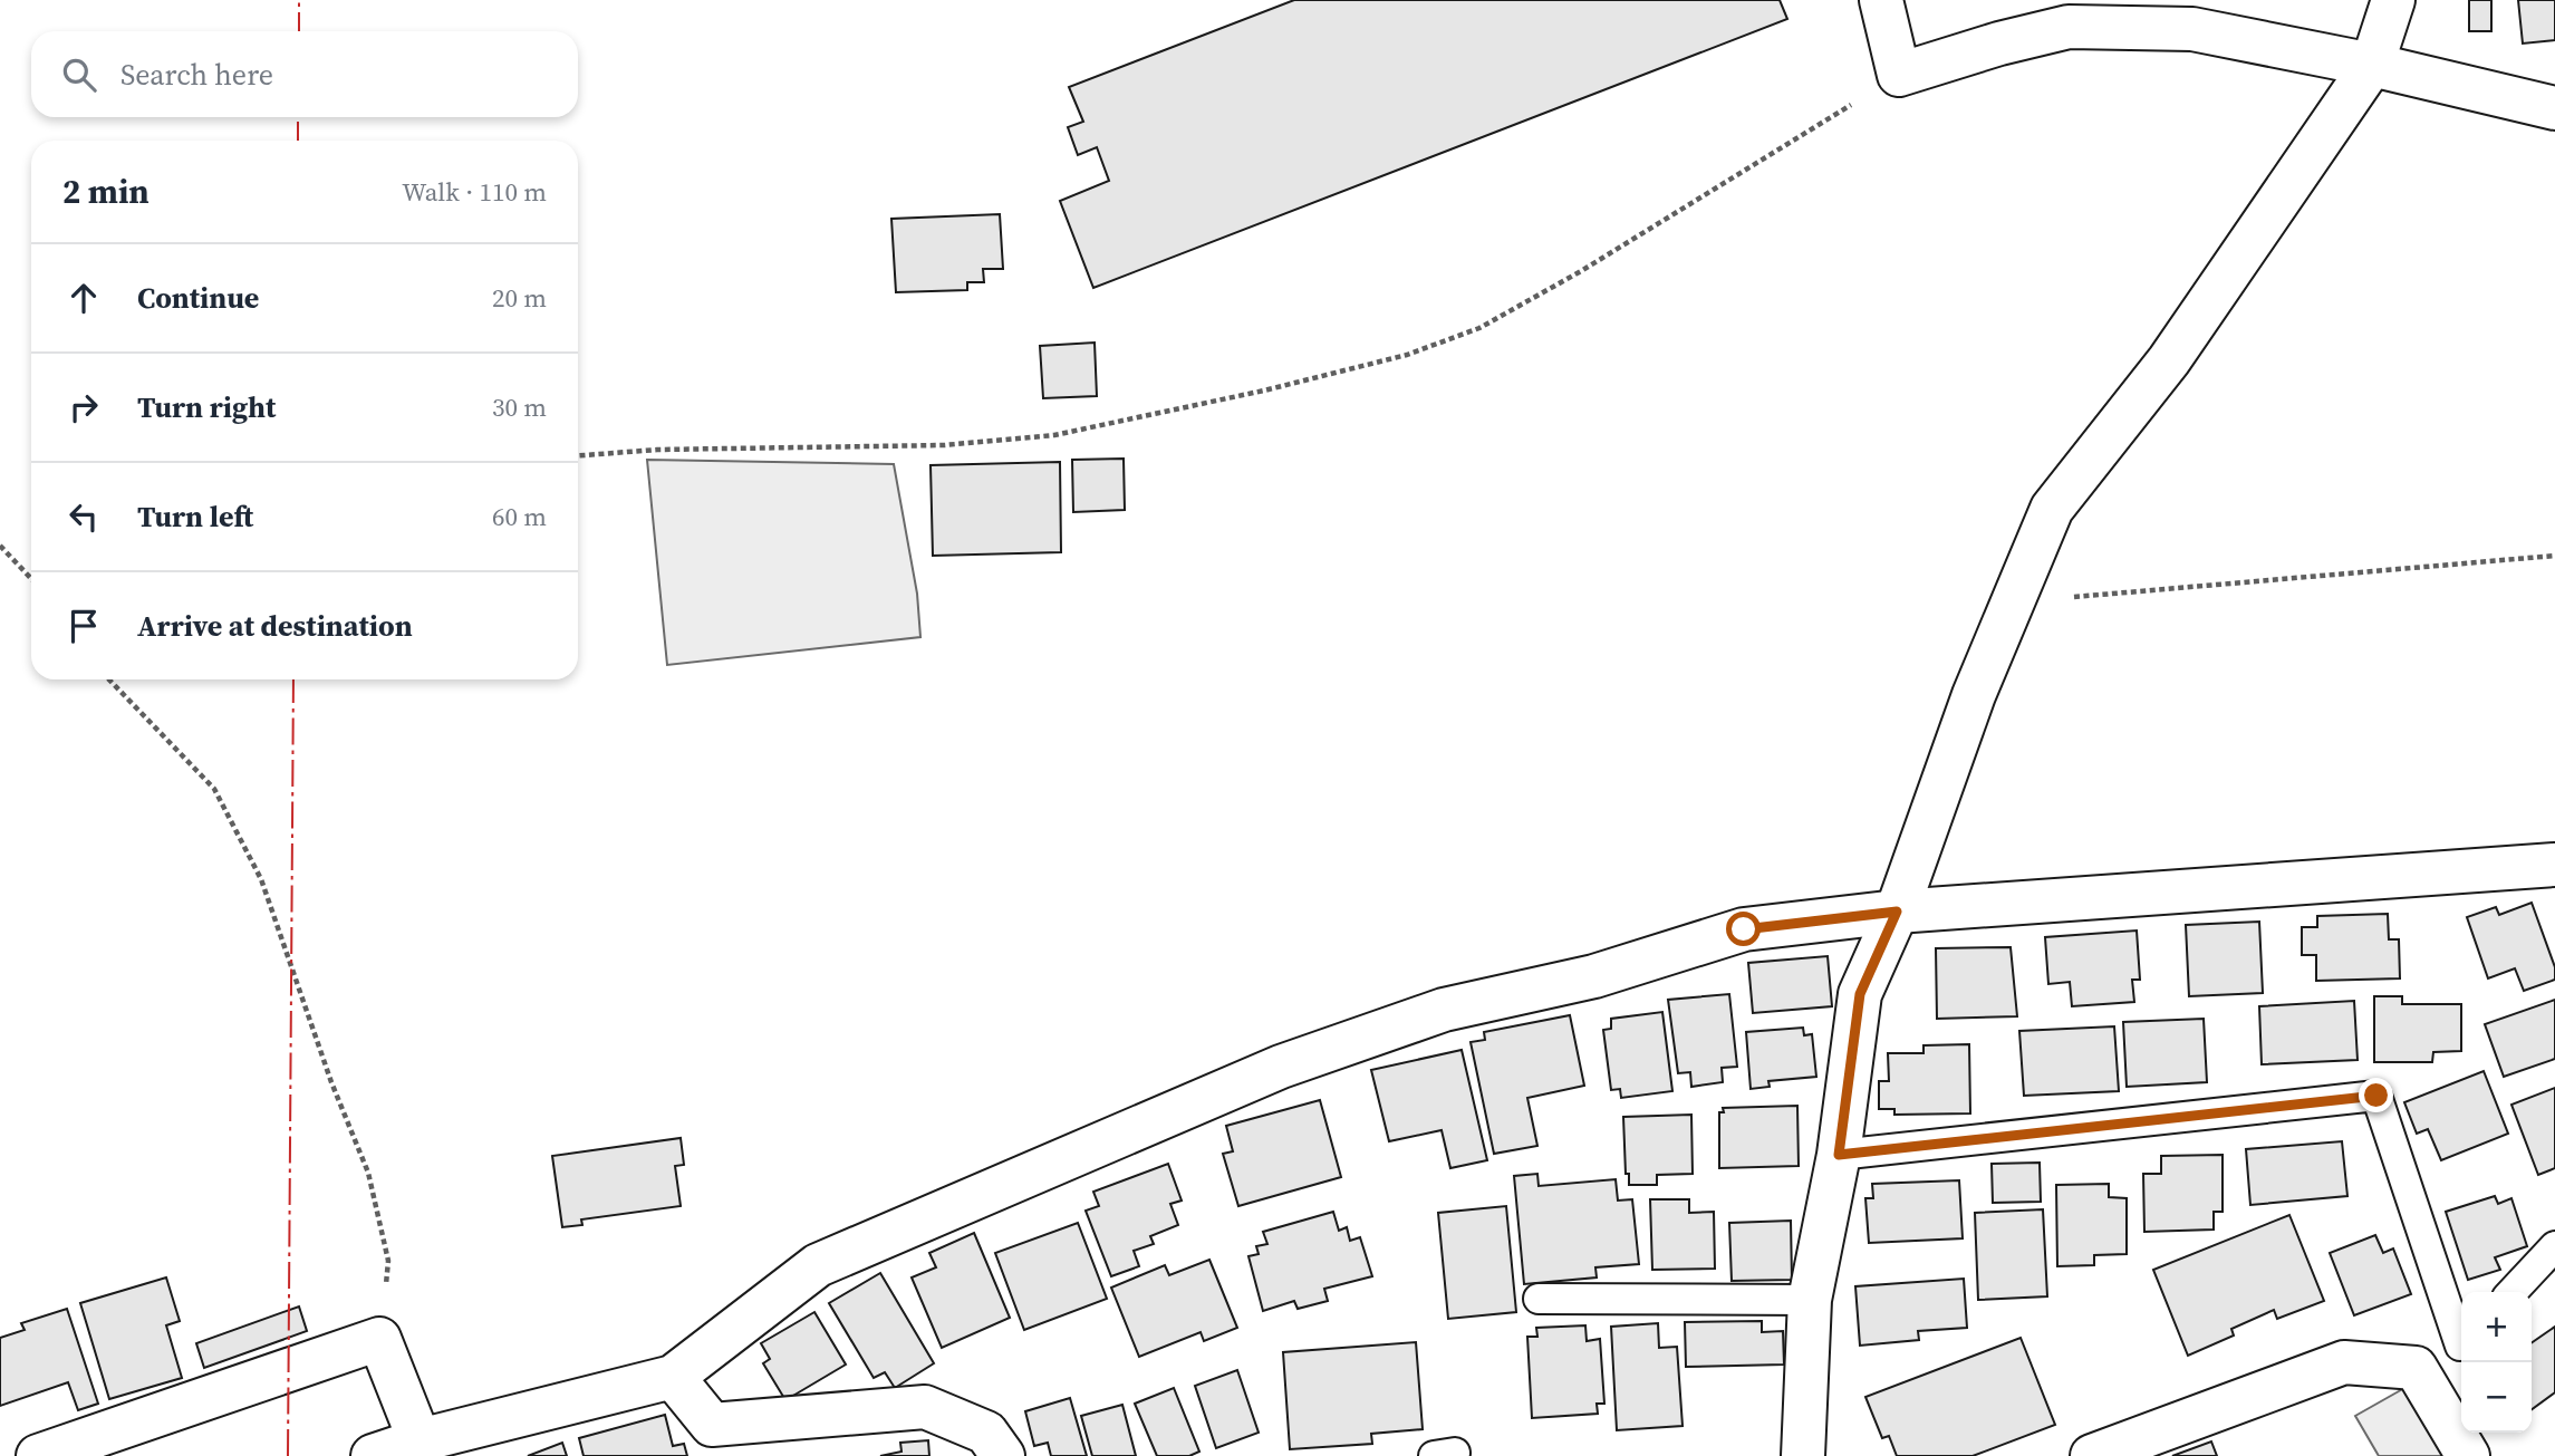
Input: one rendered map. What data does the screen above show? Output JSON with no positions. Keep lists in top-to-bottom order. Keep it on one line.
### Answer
{"page":{"search":"Search here","heading":["2 min","Walk · 110 m"],"list":[["Continue","20 m"],["Turn right","30 m"],["Turn left","60 m"],"Arrive at destination"],"map_buttons":["+","−"]}}
